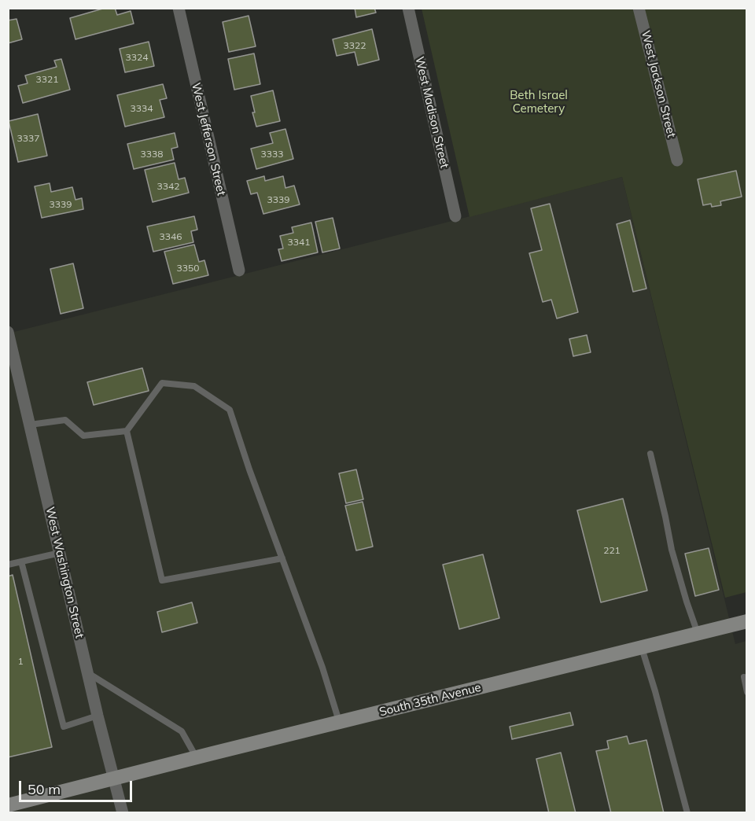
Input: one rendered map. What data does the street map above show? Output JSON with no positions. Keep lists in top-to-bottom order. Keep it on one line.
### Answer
{"streets":{"main road":["South 35th Avenue"],"street":["West Jackson Street","West Madison Street","West Jefferson Street","West Washington Street"]},"crossings":[["West Washington Street","South 35th Avenue"]],"parks":["Beth Israel Cemetery"],"house_numbers":["3322","3324","3321","3334","3337","3338","3333","3342","3339","3339","3346","3341","3350","221","1"],"scale_bar":"50 m"}
